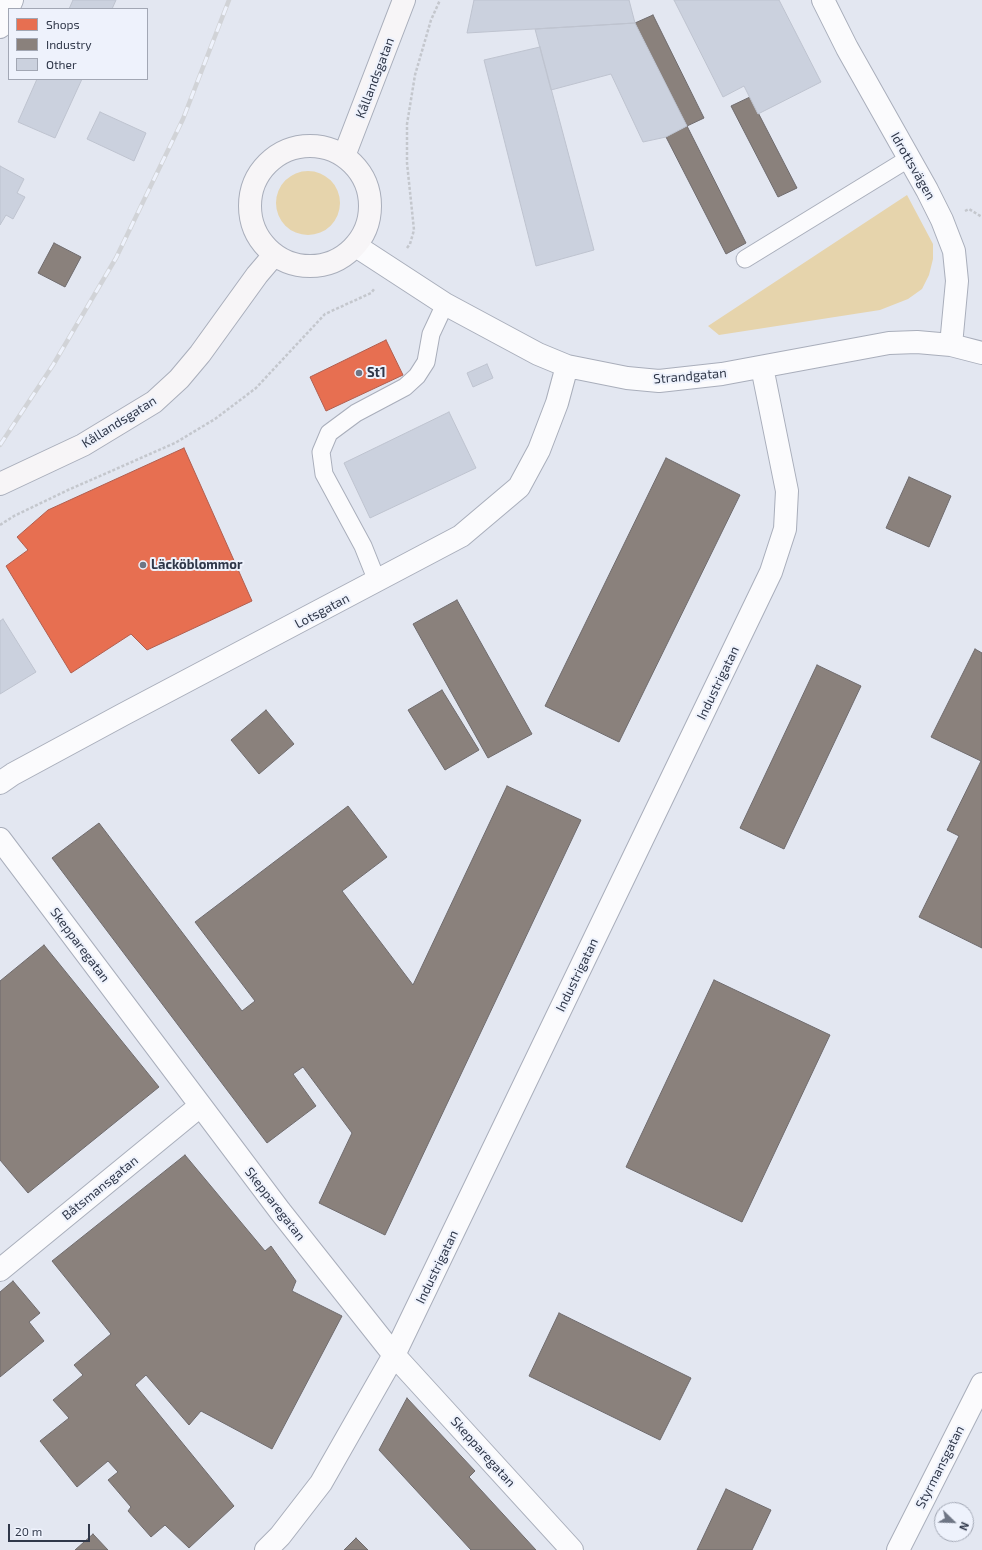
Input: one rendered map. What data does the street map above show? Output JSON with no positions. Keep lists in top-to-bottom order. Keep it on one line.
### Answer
{"streets":{"main road":["Kållandsgatan"],"street":["Idrottsvägen","Strandgatan","Lotsgatan","Industrigatan","Skepparegatan","Båtsmansgatan","Styrmansgatan"]},"crossings":[["Kållandsgatan","Strandgatan"],["Idrottsvägen","Strandgatan"],["Strandgatan","Lotsgatan"],["Strandgatan","Industrigatan"],["Industrigatan","Skepparegatan"],["Skepparegatan","Båtsmansgatan"]],"places":["St1","Läcköblommor"],"legend":["Shops","Industry","Other"],"scale_bar":"20 m","north":"bottom right"}
